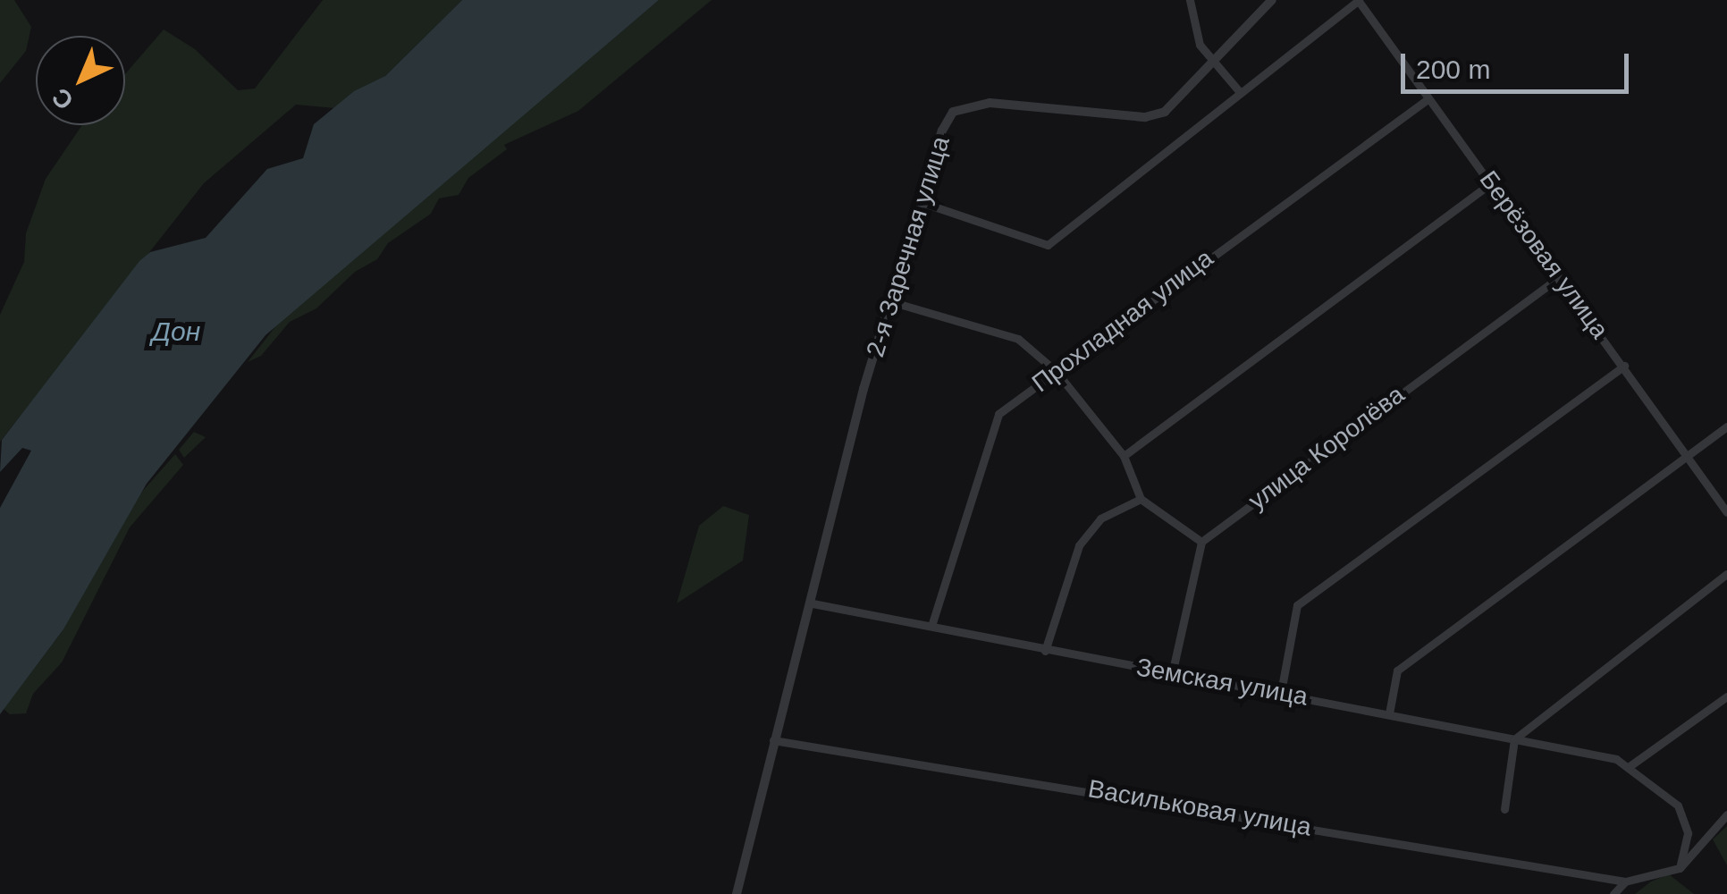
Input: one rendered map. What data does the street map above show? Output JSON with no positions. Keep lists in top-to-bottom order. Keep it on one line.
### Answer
{"streets":{"street":["2-я Заречная улица","Берёзовая улица","Прохладная улица","улица Королёва","Земская улица","Васильковая улица"]},"crossings":[["2-я Заречная улица","Земская улица"],["2-я Заречная улица","Васильковая улица"],["Берёзовая улица","Прохладная улица"],["Берёзовая улица","улица Королёва"],["Прохладная улица","Земская улица"]],"water":["Дон"],"scale_bar":"200 m","north":"bottom left"}
